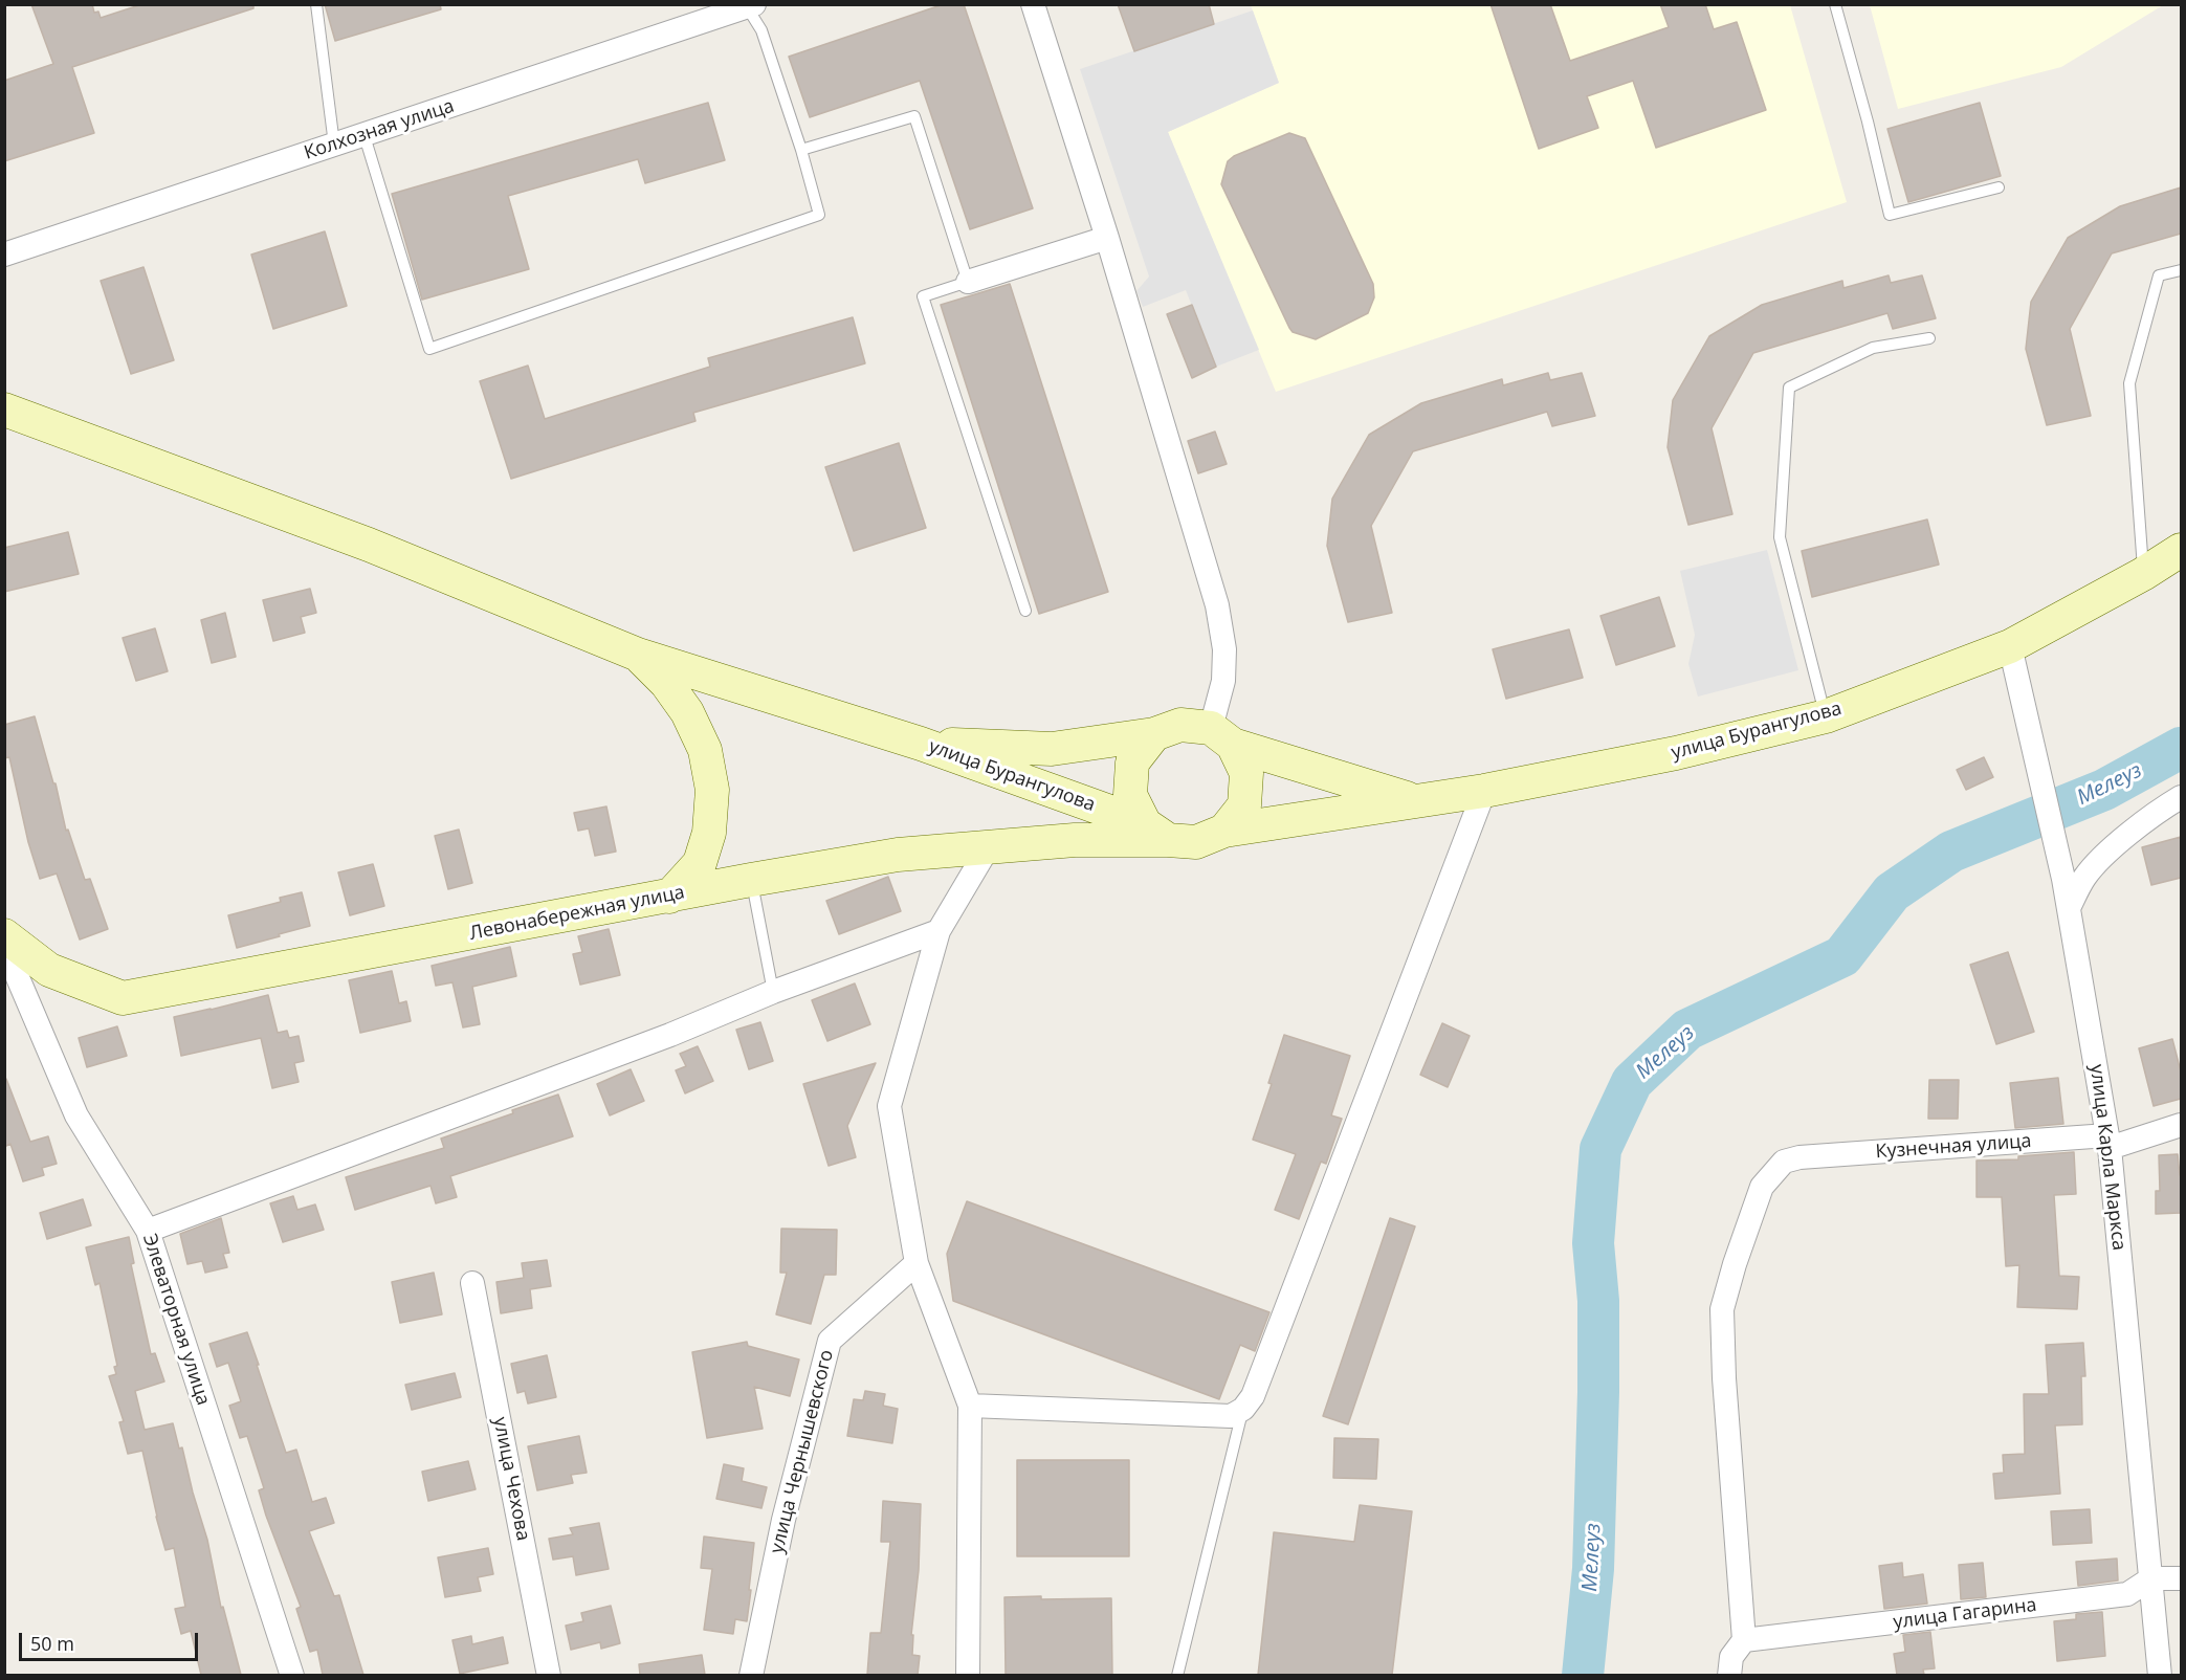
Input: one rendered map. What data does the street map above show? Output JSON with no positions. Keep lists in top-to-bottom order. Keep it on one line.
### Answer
{"streets":{"main road":["улица Бурангулова","Левонабережная улица"],"street":["Колхозная улица","Кузнечная улица","улица Карла Маркса","Элеваторная улица","улица Чернышевского","улица Чехова","улица Гагарина"]},"crossings":[["улица Бурангулова","Левонабережная улица"],["улица Бурангулова","улица Карла Маркса"],["Кузнечная улица","улица Карла Маркса"],["Кузнечная улица","улица Гагарина"],["улица Карла Маркса","улица Гагарина"]],"water":["Мелеуз"],"scale_bar":"50 m"}
